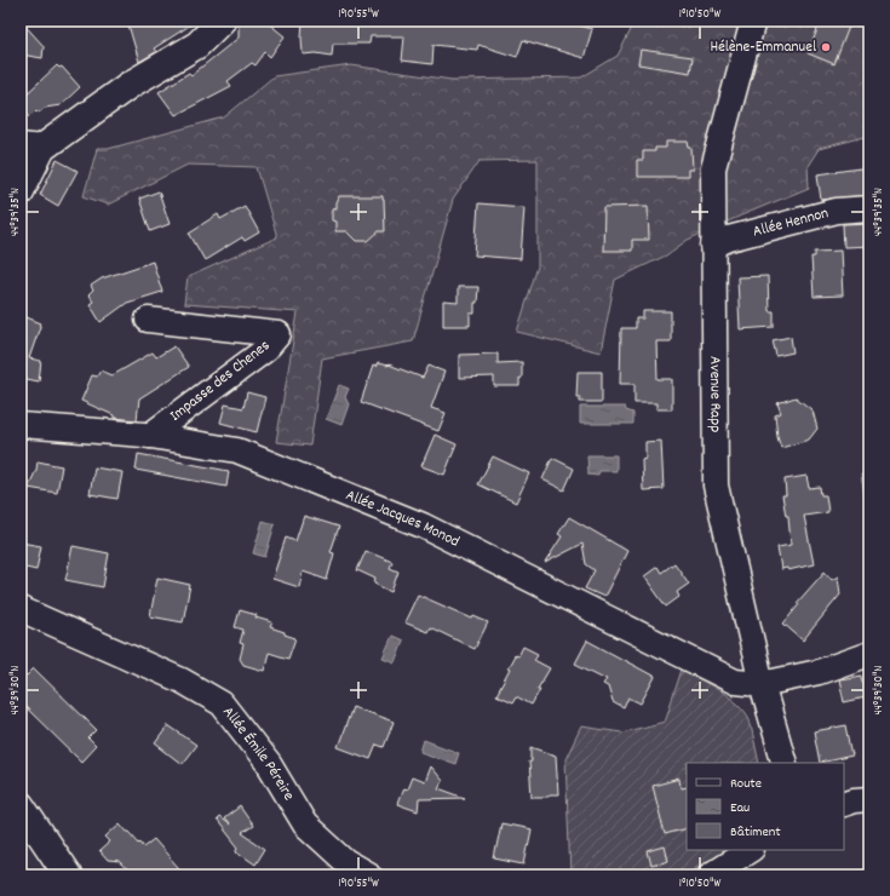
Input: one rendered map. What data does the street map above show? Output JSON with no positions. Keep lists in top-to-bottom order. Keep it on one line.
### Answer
{"streets":{"street":["Allée Hennon","Impasse des Chenes","Avenue Rapp","Allée Jacques Monod","Allée Émile Péreire"]},"crossings":[["Allée Hennon","Avenue Rapp"],["Impasse des Chenes","Allée Jacques Monod"],["Avenue Rapp","Allée Jacques Monod"]],"places":["Hélène-Emmanuel"],"legend":["Route","Eau","Bâtiment"],"coordinates":["1°10'55\"W","1°10'50\"W","44°39'35\"N","44°39'30\"N"]}
